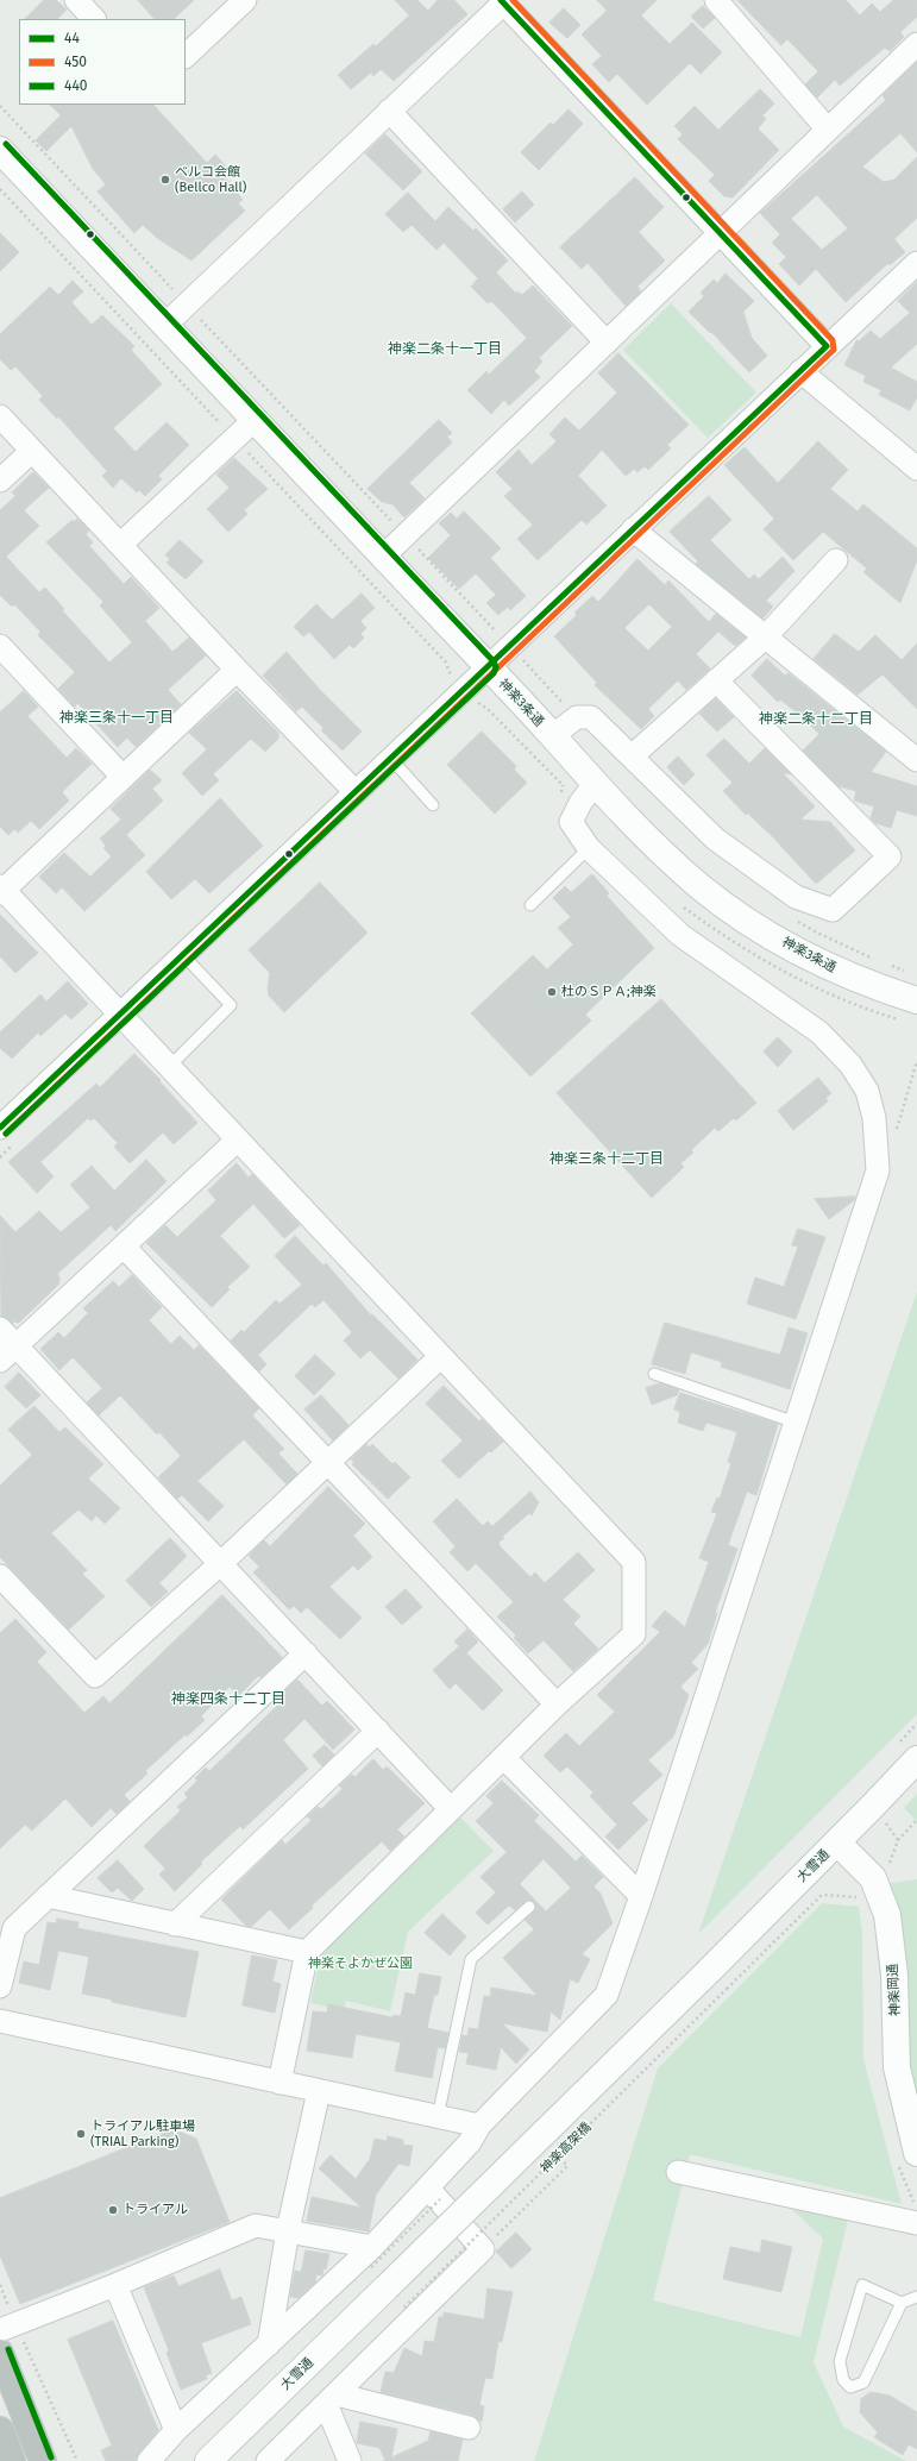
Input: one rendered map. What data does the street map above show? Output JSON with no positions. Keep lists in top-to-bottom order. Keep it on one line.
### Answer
{"streets":{"street":["神楽3条通","大雪通","神楽岡通","神楽高架橋"]},"crossings":[["大雪通","神楽岡通"],["大雪通","神楽高架橋"]],"districts":["神楽二条十一丁目","神楽三条十一丁目","神楽二条十二丁目","神楽三条十二丁目","神楽四条十二丁目"],"parks":["神楽そよかぜ公園"],"places":["ベルコ会館 (Bellco Hall)","杜のＳＰＡ;神楽","トライアル駐車場 (TRIAL Parking)","トライアル"],"lines":["transit line 44","transit line 450","transit line 440"],"legend":["44","450","440"]}
